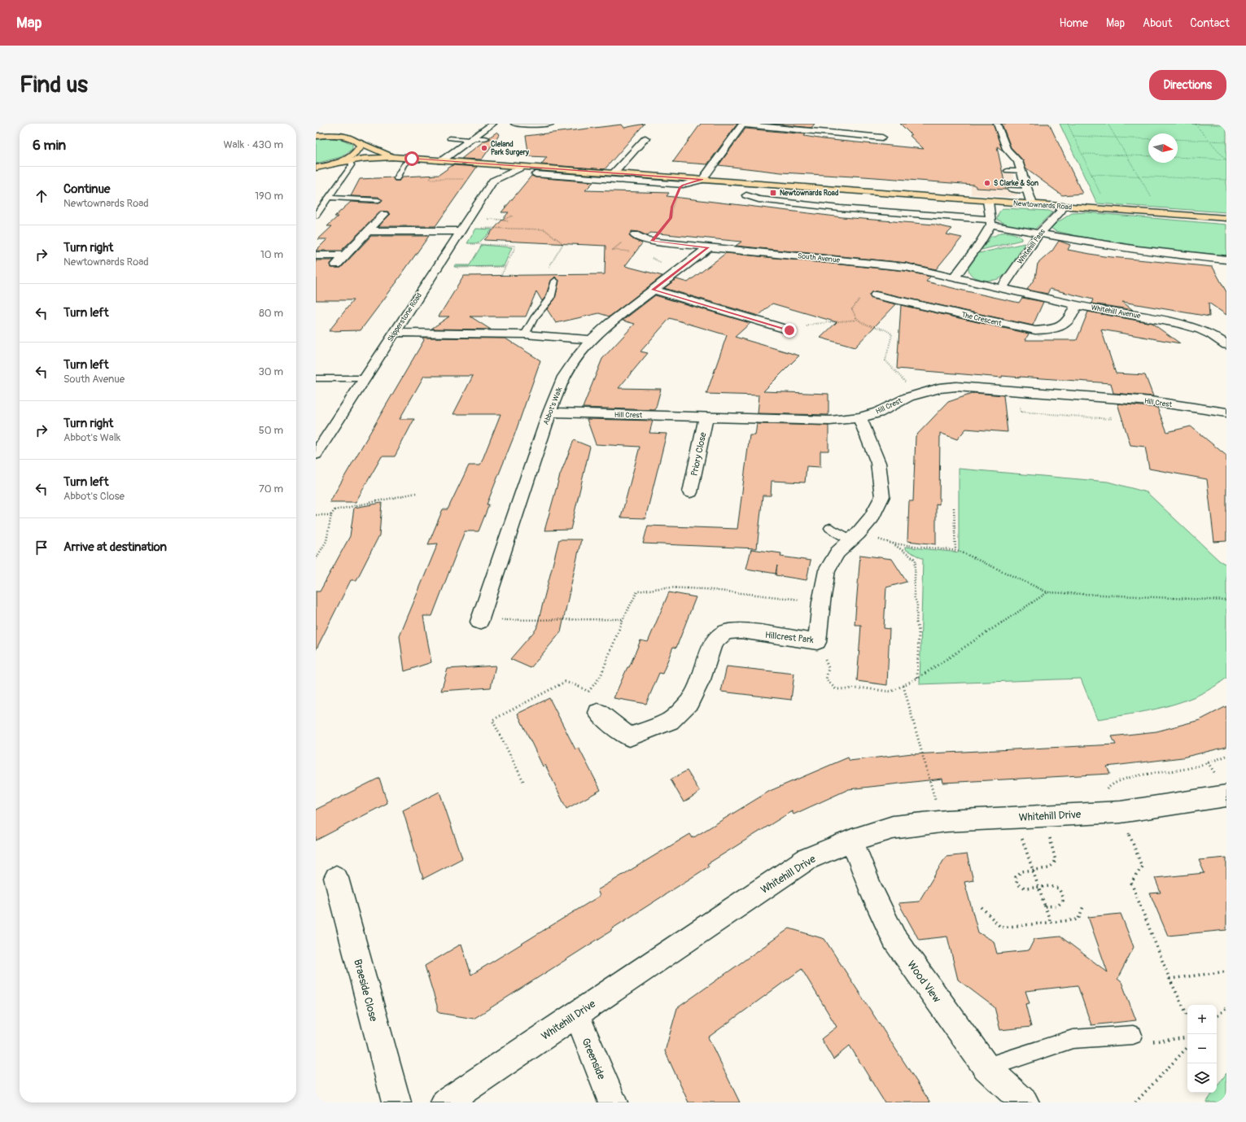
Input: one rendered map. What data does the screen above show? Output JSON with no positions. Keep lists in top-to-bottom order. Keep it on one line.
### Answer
{"streets":{"main road":["Newtownards Road"],"street":["Whitehill Pass","South Avenue","Whitehill Avenue","Skipperstone Road","The Crescent","Hill Crest","Abbot's Walk","Priory Close","Hillcrest Park","Whitehill Drive","Wood View","Braeside Close","Greenside"]},"crossings":[["Newtownards Road","Whitehill Pass"],["Whitehill Pass","South Avenue"],["Whitehill Pass","Whitehill Avenue"],["South Avenue","Whitehill Avenue"],["South Avenue","Abbot's Walk"],["Whitehill Avenue","The Crescent"],["Hill Crest","Abbot's Walk"],["Hill Crest","Priory Close"],["Hill Crest","Hillcrest Park"],["Whitehill Drive","Wood View"],["Whitehill Drive","Greenside"]],"places":{"other":["Cleland Park Surgery","S Clarke & Son"],"transit":["Newtownards Road"]},"north":"right","page":{"header":"Map","nav":["Home","Map","About","Contact"],"buttons":"Directions","title":"Find us","heading":["6 min","Walk · 430 m"],"list":[["Continue","Newtownards Road","190 m"],["Turn right","Newtownards Road","10 m"],["Turn left","80 m"],["Turn left","South Avenue","30 m"],["Turn right","Abbot's Walk","50 m"],["Turn left","Abbot's Close","70 m"],"Arrive at destination"],"map_buttons":["+","−"]}}
